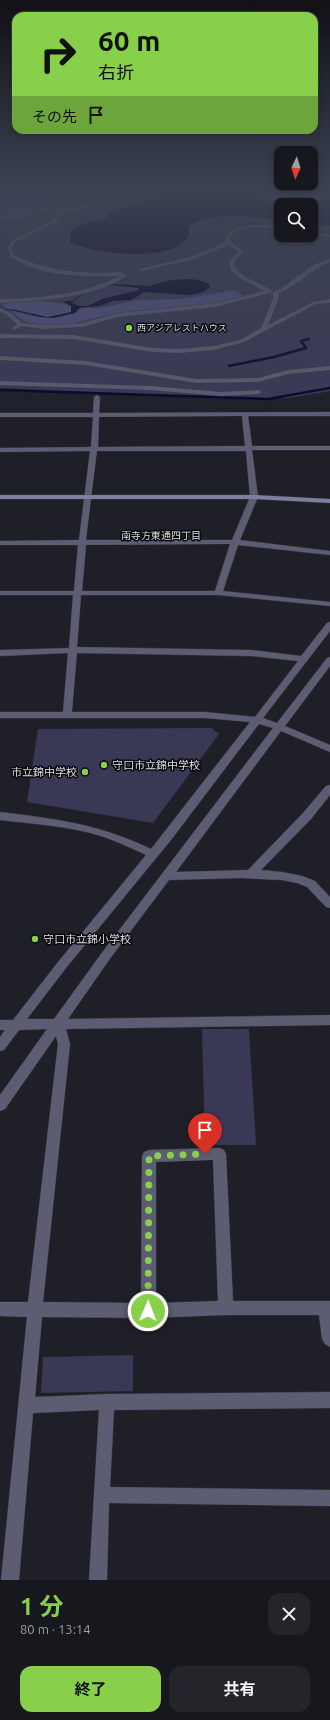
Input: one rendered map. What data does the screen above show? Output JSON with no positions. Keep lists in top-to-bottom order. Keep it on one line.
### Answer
{"districts":["南寺方東通四丁目"],"places":["西アジアレストハウス","守口市立錦中学校","市立錦中学校","守口市立錦小学校"],"north":"bottom","page":{"turn":["60 m","右折"],"then":"その先","heading":["1 分","80 m · 13:14"],"buttons":["終了","共有"]}}
